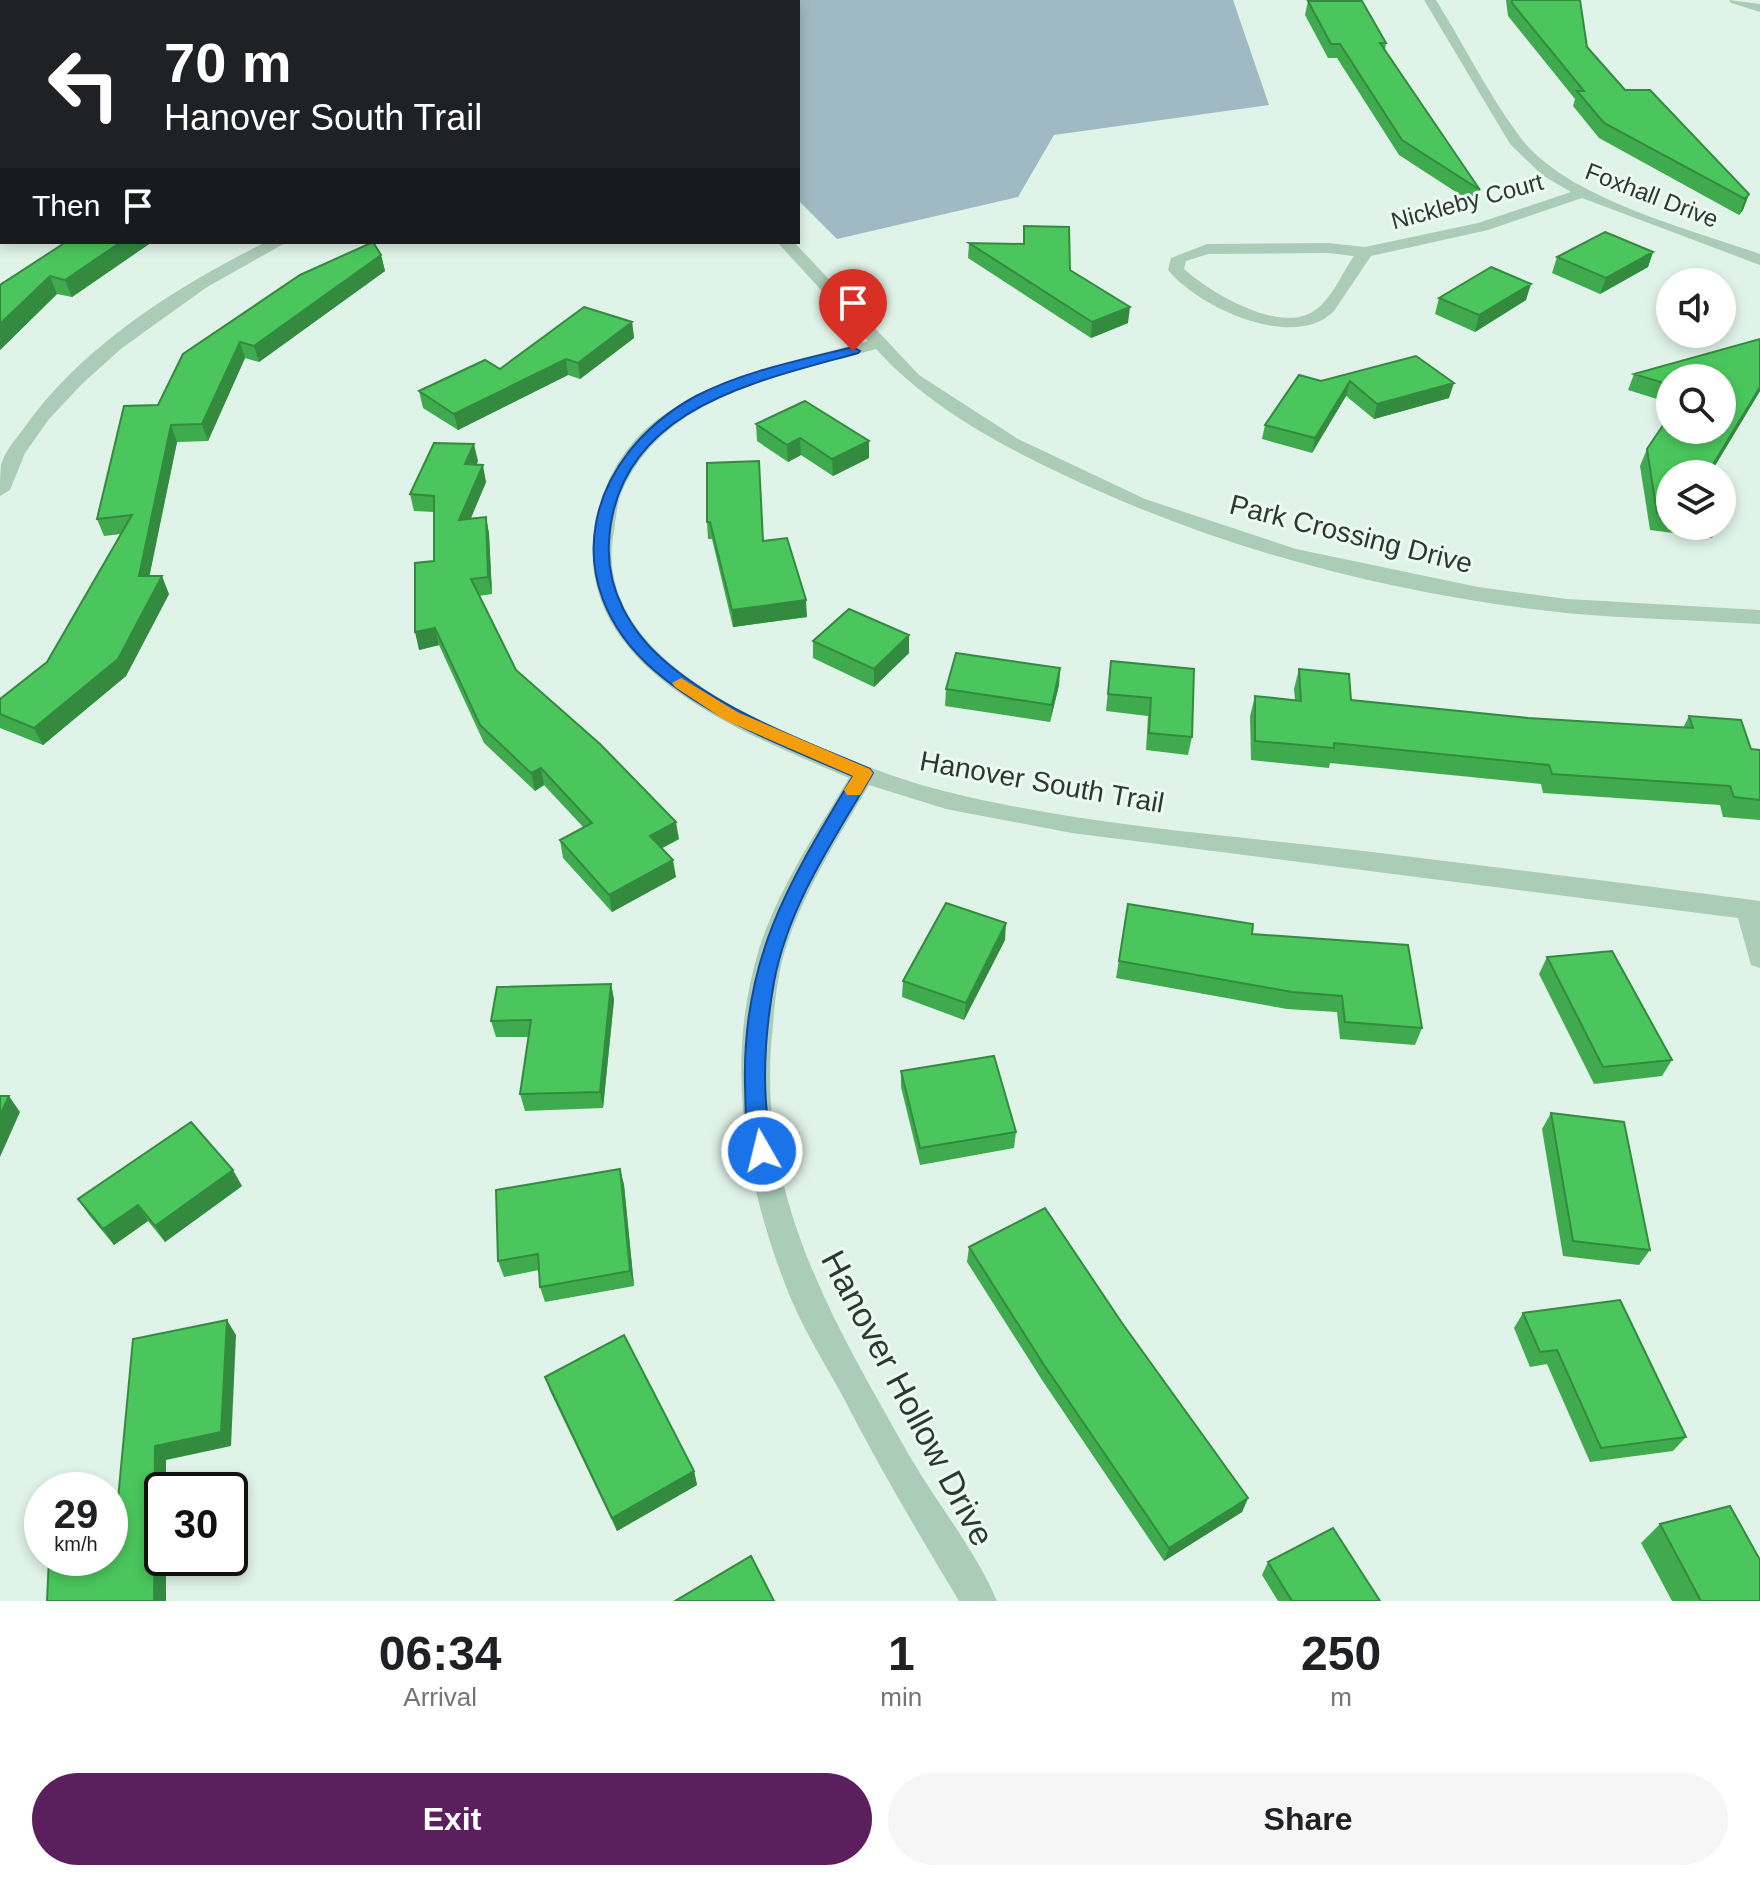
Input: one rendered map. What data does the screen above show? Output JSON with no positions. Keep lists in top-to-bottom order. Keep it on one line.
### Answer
{"streets":{"street":["Foxhall Drive","Nickleby Court","Park Crossing Drive","Hanover South Trail","Hanover Hollow Drive"]},"crossings":[["Foxhall Drive","Nickleby Court"],["Park Crossing Drive","Hanover South Trail"],["Hanover South Trail","Hanover Hollow Drive"]],"page":{"turn":["70 m","Hanover South Trail"],"then":"Then","speed":"29 km/h","limit":"30","eta":["06:34","Arrival","1","min","250","m"],"buttons":["Exit","Share"]}}
